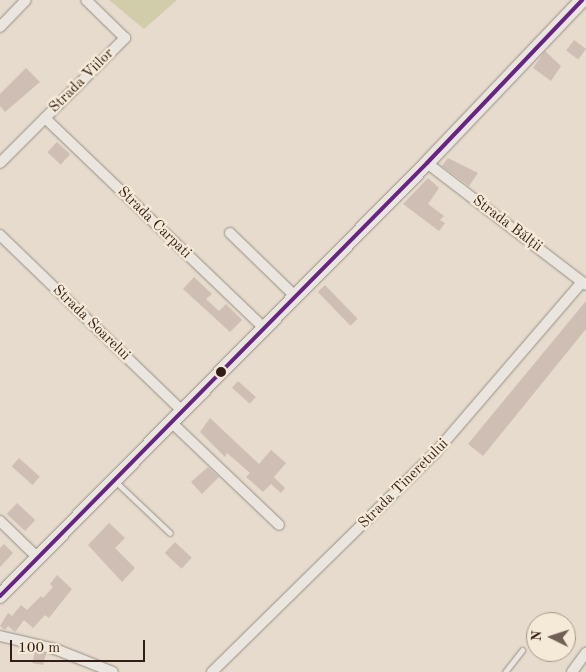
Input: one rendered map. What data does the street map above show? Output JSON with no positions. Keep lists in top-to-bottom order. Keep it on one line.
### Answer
{"streets":{"street":["Strada Viilor","Strada Carpati","Strada Bălții","Strada Soarelui","Strada Tineretului"]},"crossings":[["Strada Viilor","Strada Carpati"],["Strada Bălții","Strada Tineretului"]],"scale_bar":"100 m","north":"left"}
